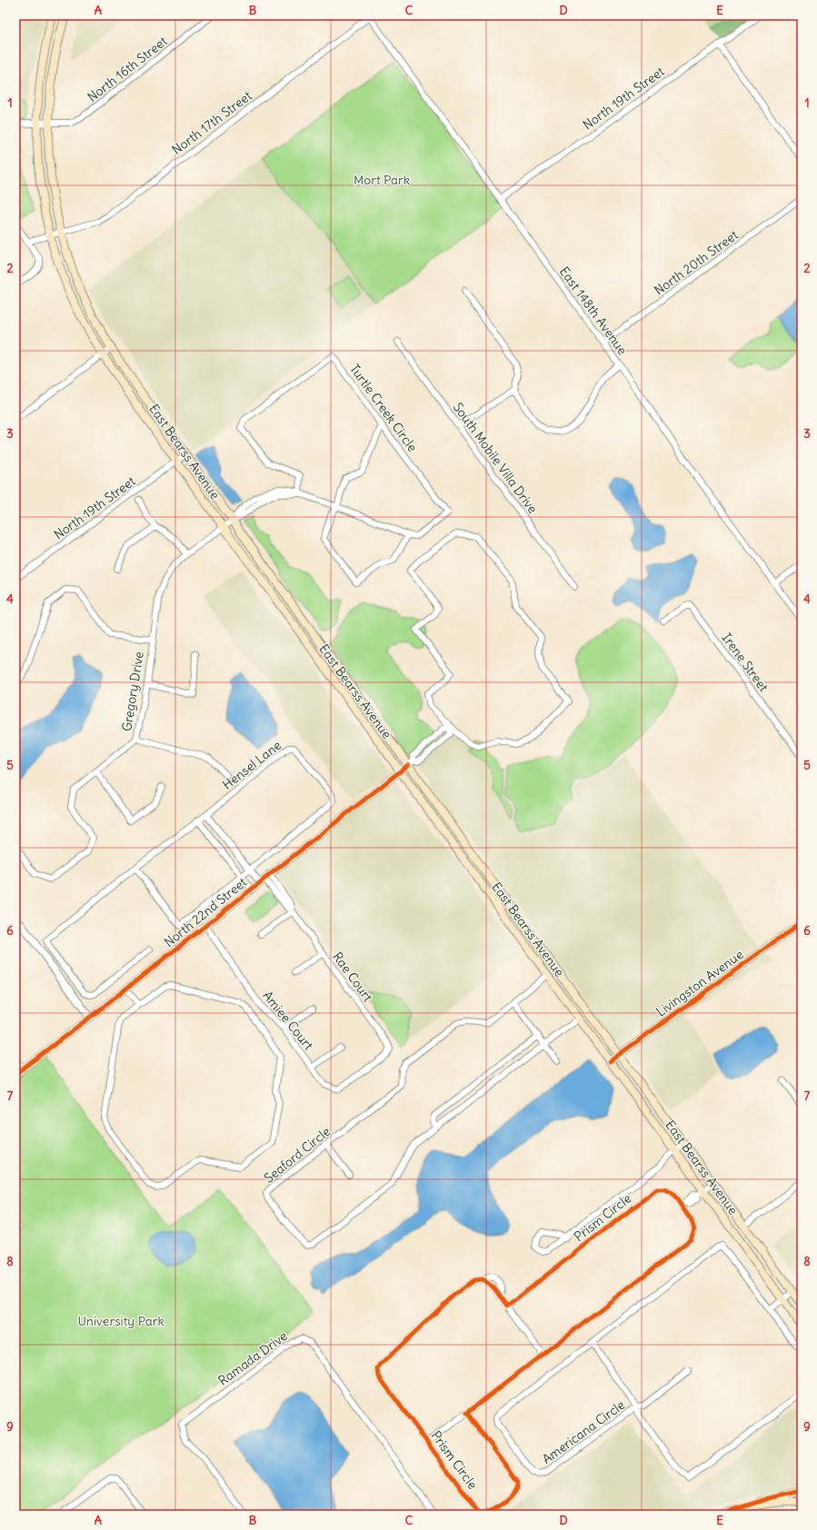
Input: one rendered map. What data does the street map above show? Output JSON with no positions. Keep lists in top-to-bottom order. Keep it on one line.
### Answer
{"streets":{"main road":["East Bearss Avenue"],"street":["North 16th Street","North 19th Street","North 17th Street","North 20th Street","East 148th Avenue","Turtle Creek Circle","South Mobile Villa Drive","Irene Street","Gregory Drive","Hensel Lane","North 22nd Street","Rae Court","Livingston Avenue","Amiee Court","Seaford Circle","Prism Circle","Ramada Drive","Americana Circle"]},"crossings":[["North 16th Street","East Bearss Avenue"],["North 19th Street","East 148th Avenue"],["North 19th Street","East Bearss Avenue"],["North 17th Street","East 148th Avenue"],["North 17th Street","East Bearss Avenue"],["North 20th Street","East 148th Avenue"],["East Bearss Avenue","Gregory Drive"],["East Bearss Avenue","North 22nd Street"],["East Bearss Avenue","Livingston Avenue"],["East Bearss Avenue","Seaford Circle"],["East Bearss Avenue","Prism Circle"],["Hensel Lane","Rae Court"],["North 22nd Street","Rae Court"],["North 22nd Street","Amiee Court"],["Rae Court","Amiee Court"]],"parks":["Mort Park","University Park"],"grid":{"columns":["A","B","C","D","E"],"rows":["1","2","3","4","5","6","7","8","9"]}}
